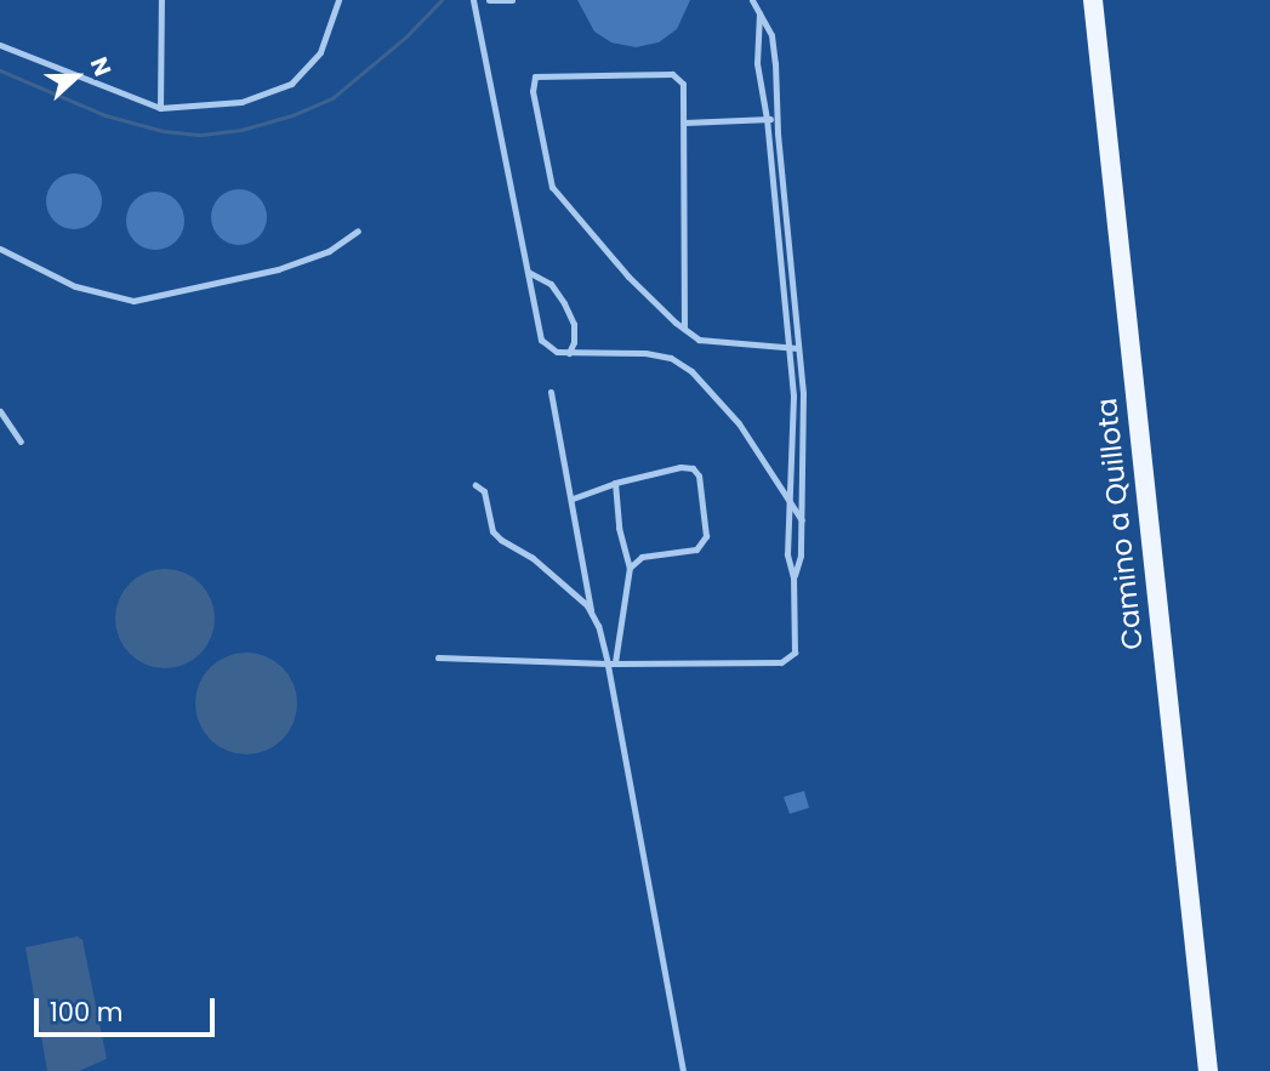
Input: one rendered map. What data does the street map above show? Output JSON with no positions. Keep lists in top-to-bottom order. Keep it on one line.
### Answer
{"streets":{"main road":["Camino a Quillota"]},"scale_bar":"100 m","north":"right"}
